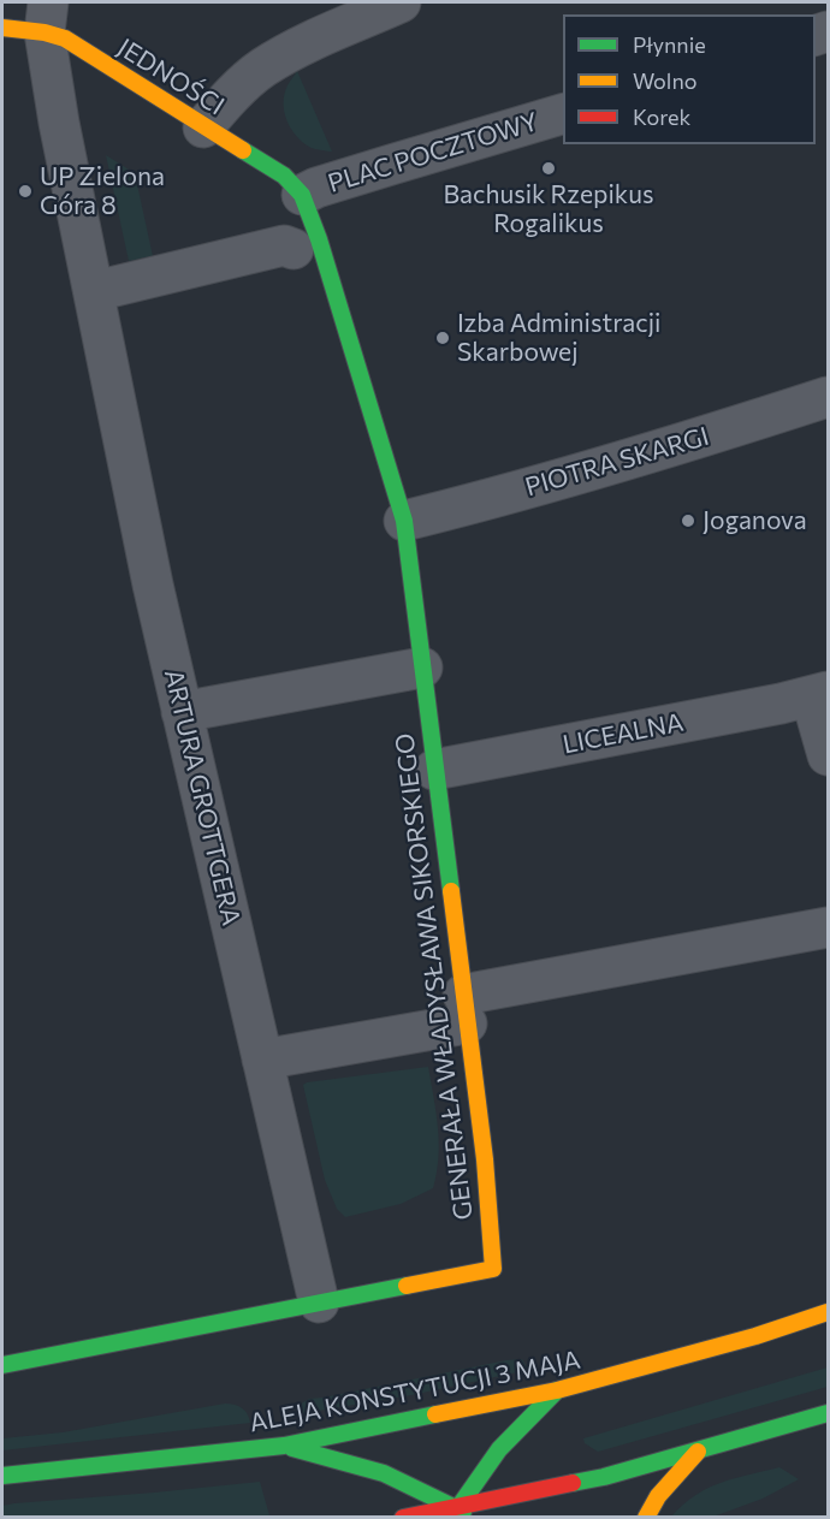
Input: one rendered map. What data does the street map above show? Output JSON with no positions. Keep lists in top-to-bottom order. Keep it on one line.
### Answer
{"streets":{"street":["JEDNOŚCI","PLAC POCZTOWY","PIOTRA SKARGI","LICEALNA","ARTURA GROTTGERA","GENERAŁA WŁADYSŁAWA SIKORSKIEGO","ALEJA KONSTYTUCJI 3 MAJA"]},"crossings":[["JEDNOŚCI","PLAC POCZTOWY"],["JEDNOŚCI","GENERAŁA WŁADYSŁAWA SIKORSKIEGO"],["PLAC POCZTOWY","GENERAŁA WŁADYSŁAWA SIKORSKIEGO"],["PIOTRA SKARGI","GENERAŁA WŁADYSŁAWA SIKORSKIEGO"],["LICEALNA","GENERAŁA WŁADYSŁAWA SIKORSKIEGO"],["ARTURA GROTTGERA","GENERAŁA WŁADYSŁAWA SIKORSKIEGO"]],"places":["Bachusik Rzepikus Rogalikus","UP Zielona Góra 8","Izba Administracji Skarbowej","Joganova"],"legend":["Płynnie","Wolno","Korek"]}
